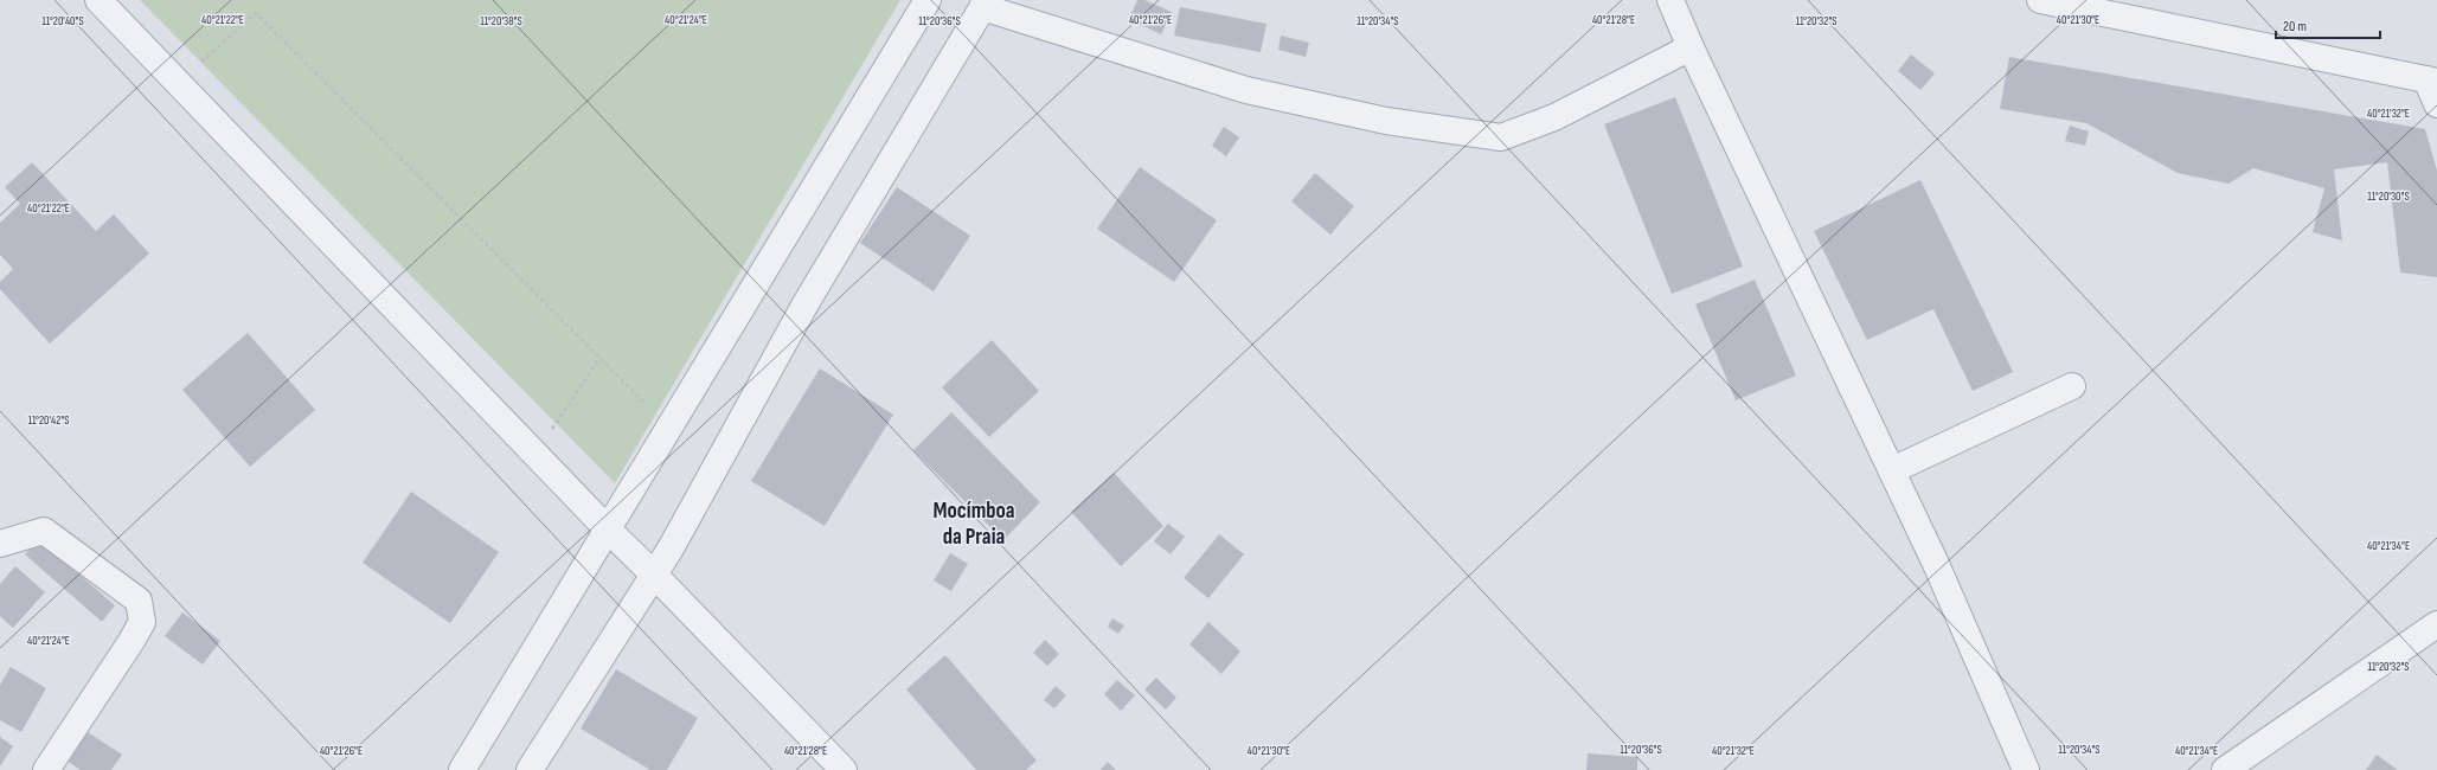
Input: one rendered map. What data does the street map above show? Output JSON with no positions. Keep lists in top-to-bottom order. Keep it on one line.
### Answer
{"districts":["Mocímboa da Praia"],"scale_bar":"20 m","coordinates":["40°21'22\"E","40°21'24\"E","40°21'26\"E","40°21'28\"E","40°21'30\"E","11°20'38\"S","11°20'36\"S","11°20'34\"S","11°20'40\"S","11°20'32\"S","40°21'32\"E","11°20'30\"S","11°20'42\"S","40°21'34\"E"]}
